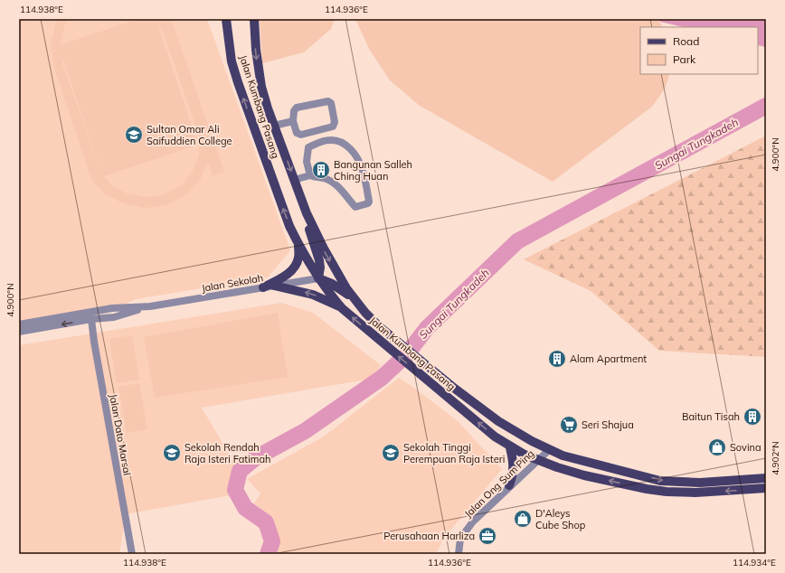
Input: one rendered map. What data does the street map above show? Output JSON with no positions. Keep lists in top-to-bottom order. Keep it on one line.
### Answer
{"streets":{"main road":["Jalan Kumbang Pasang"],"street":["Jalan Sekolah","Jalan Dato Marsal","Jalan Ong Sum Ping"]},"crossings":[["Jalan Kumbang Pasang","Jalan Sekolah"],["Jalan Kumbang Pasang","Jalan Ong Sum Ping"],["Jalan Sekolah","Jalan Dato Marsal"]],"water":["Sungai Tungkadeh"],"places":{"school or university":["Sultan Omar Ali Saifuddien College","Sekolah Rendah Raja Isteri Fatimah","Sekolah Tinggi Perempuan Raja Isteri"],"building":["Bangunan Salleh Ching Huan","Alam Apartment","Baitun Tisah"],"supermarket":["Seri Shajua"],"shop":["Sovina","D'Aleys Cube Shop"],"office":["Perusahaan Harliza"]},"legend":["Road","Park"],"coordinates":["114.938°E","114.936°E","4.900°N","4.902°N","114.934°E"]}
